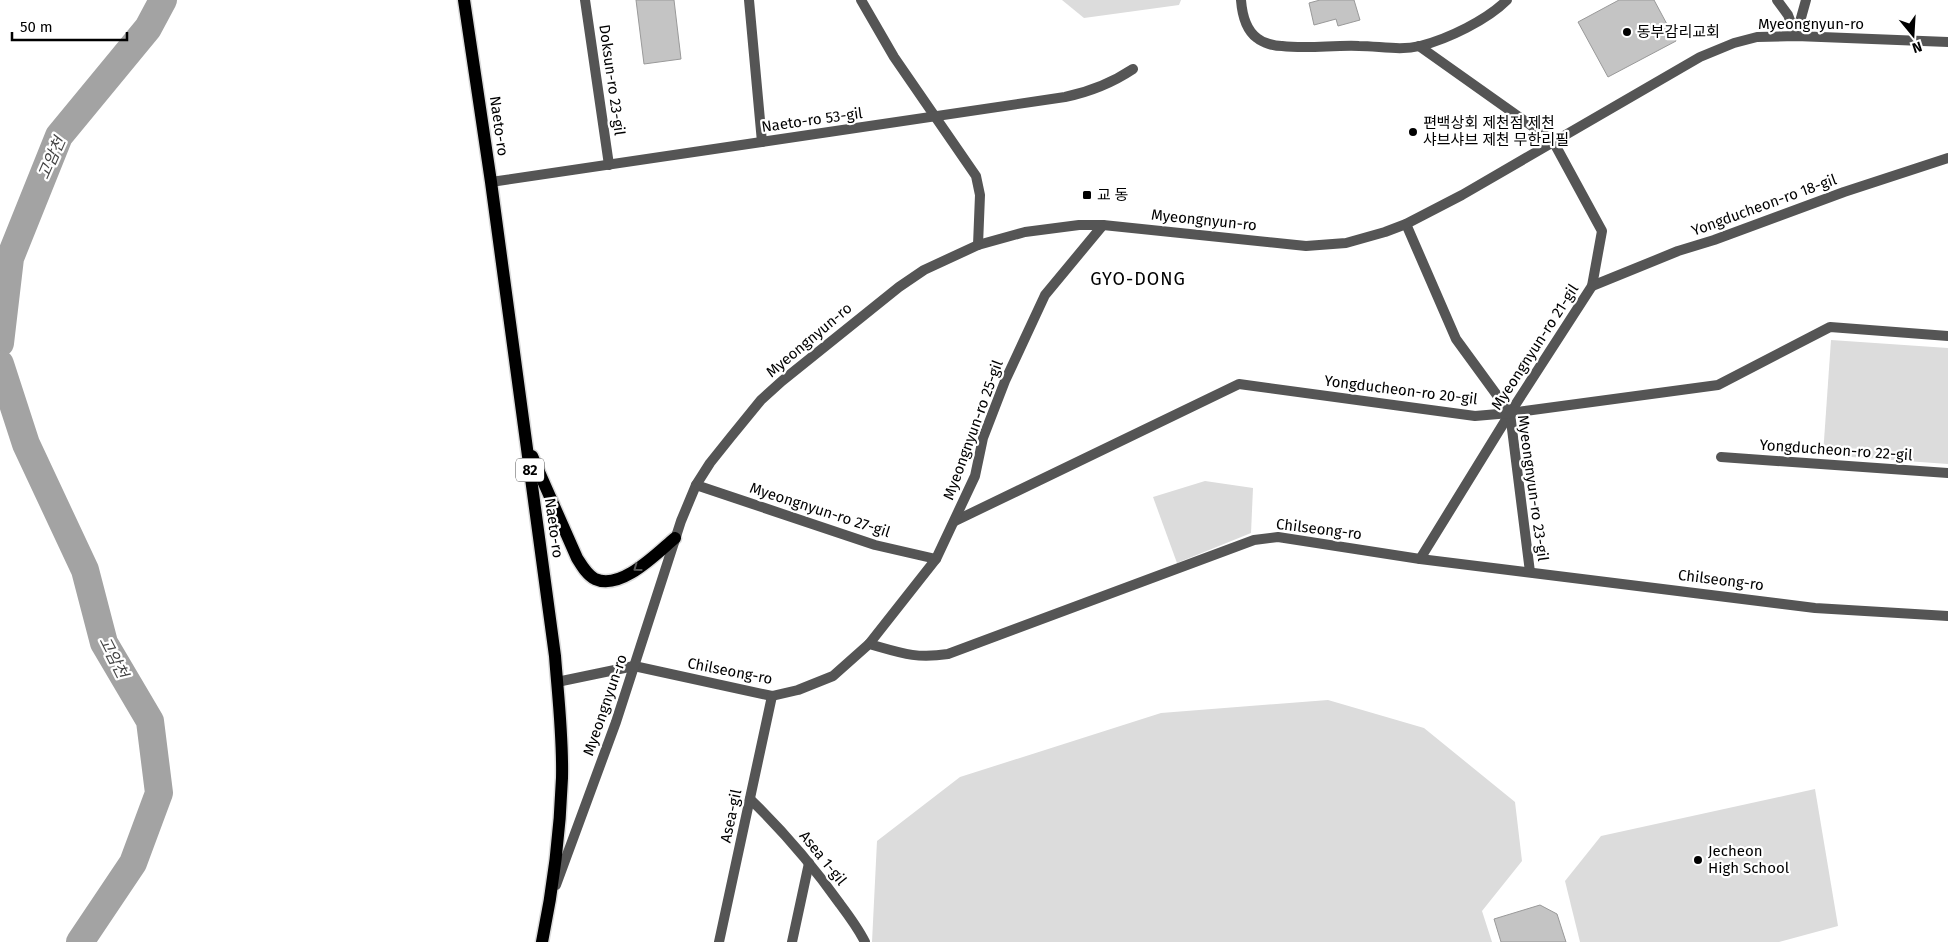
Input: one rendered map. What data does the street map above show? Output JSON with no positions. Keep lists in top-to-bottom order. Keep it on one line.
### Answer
{"streets":{"main road":["Naeto-ro","82"],"street":["Myeongnyun-ro","Doksun-ro 23-gil","Naeto-ro 53-gil","Yongducheon-ro 18-gil","Myeongnyun-ro 21-gil","Yongducheon-ro 20-gil","Myeongnyun-ro 25-gil","Yongducheon-ro 22-gil","Myeongnyun-ro 23-gil","Myeongnyun-ro 27-gil","Chilseong-ro","Asea-gil","Asea 1-gil"]},"crossings":[["Myeongnyun-ro","Naeto-ro"],["Myeongnyun-ro","Myeongnyun-ro 21-gil"],["Myeongnyun-ro","Myeongnyun-ro 25-gil"],["Myeongnyun-ro","Myeongnyun-ro 23-gil"],["Myeongnyun-ro","Myeongnyun-ro 27-gil"],["Myeongnyun-ro","Chilseong-ro"],["Doksun-ro 23-gil","Naeto-ro 53-gil"],["Naeto-ro 53-gil","Naeto-ro"],["Yongducheon-ro 18-gil","Myeongnyun-ro 21-gil"],["Myeongnyun-ro 21-gil","Yongducheon-ro 20-gil"],["Myeongnyun-ro 21-gil","Myeongnyun-ro 23-gil"],["Myeongnyun-ro 21-gil","Chilseong-ro"],["Yongducheon-ro 20-gil","Myeongnyun-ro 25-gil"],["Yongducheon-ro 20-gil","Myeongnyun-ro 23-gil"],["Myeongnyun-ro 25-gil","Myeongnyun-ro 27-gil"],["Myeongnyun-ro 25-gil","Chilseong-ro"],["Myeongnyun-ro 23-gil","Chilseong-ro"],["Chilseong-ro","Asea-gil"],["Asea-gil","Asea 1-gil"]],"districts":["GYO-DONG"],"water":["고암천"],"places":{"other":["동부감리교회","편백상회 제천점 제천 샤브샤브 제천 무한리필","Jecheon High School"],"transit":["교 동"]},"scale_bar":"50 m","north":"bottom"}
